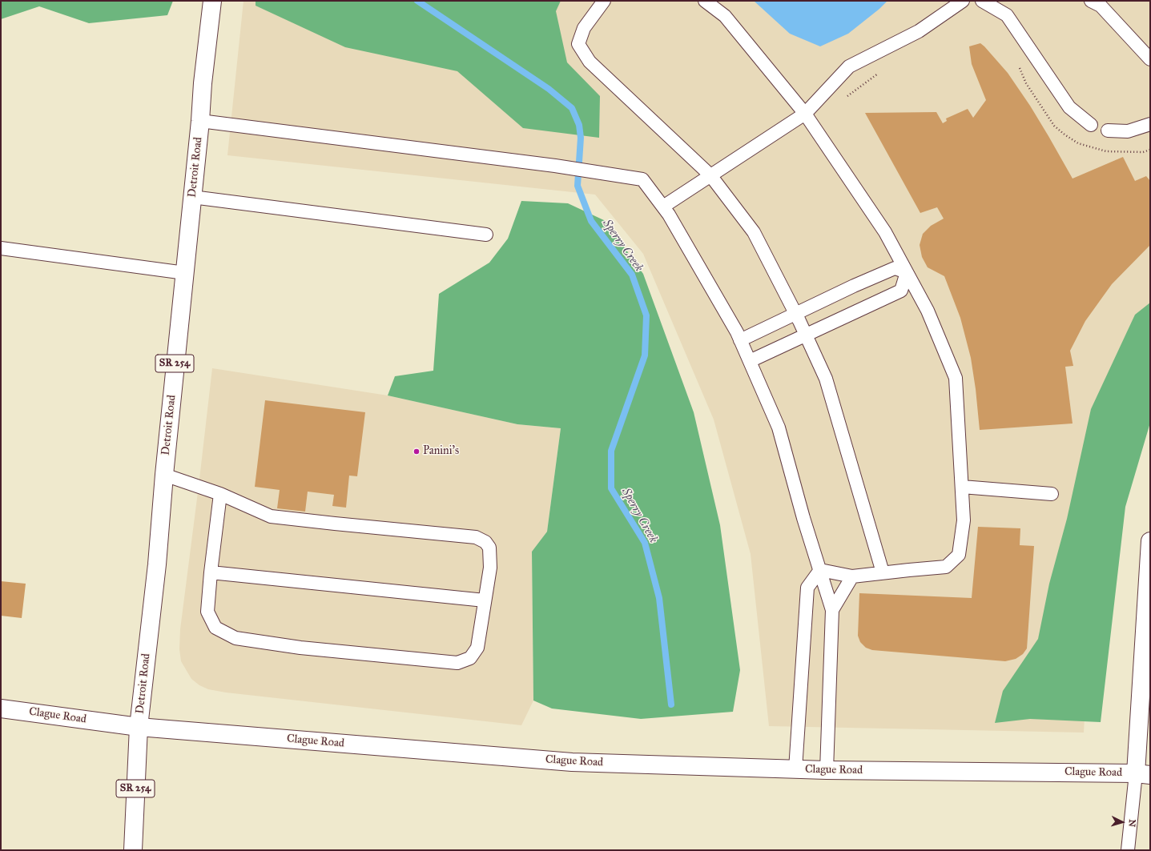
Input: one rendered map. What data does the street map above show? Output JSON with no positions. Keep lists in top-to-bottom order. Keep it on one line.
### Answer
{"streets":{"main road":["Detroit Road","SR 254","Clague Road"]},"crossings":[["Detroit Road","Clague Road"]],"water":["Sperry Creek"],"places":["Panini's"],"north":"right"}
